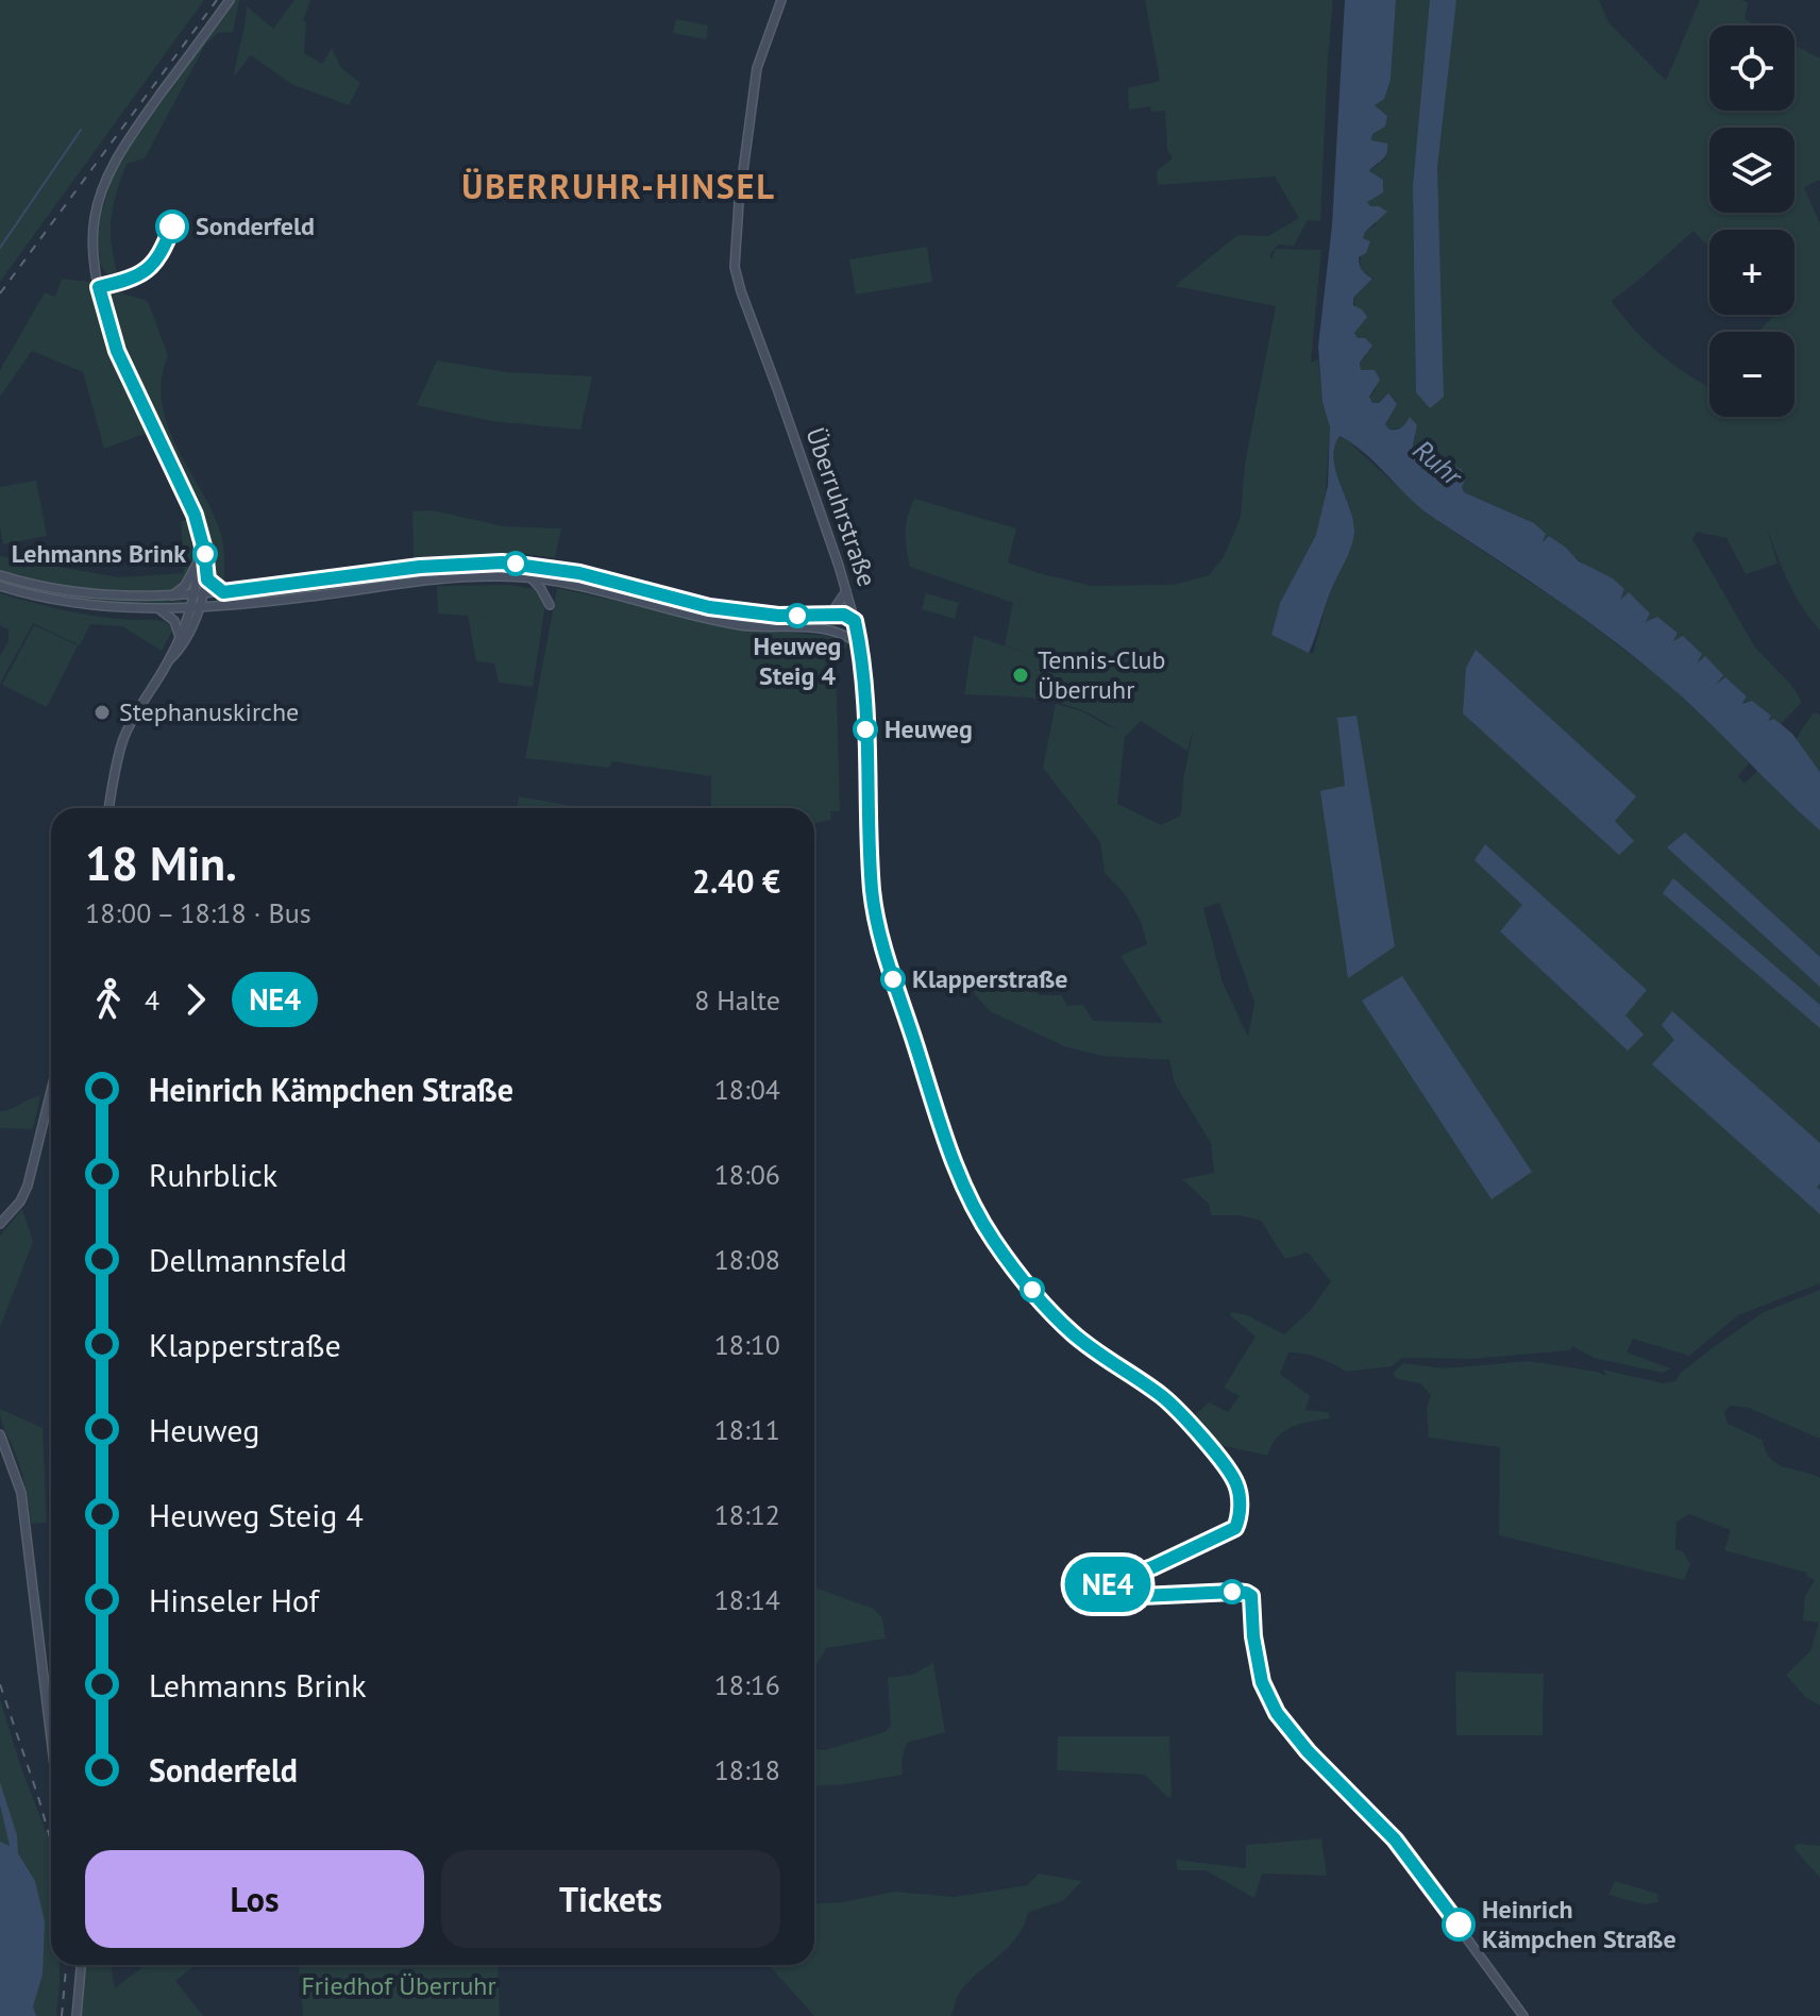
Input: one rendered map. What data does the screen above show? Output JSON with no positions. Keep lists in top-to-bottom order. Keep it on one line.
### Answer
{"streets":{"main road":["Überruhrstraße"]},"districts":["ÜBERRUHR-HINSEL"],"water":["Ruhr"],"parks":["Friedhof Überruhr"],"places":["Sonderfeld","Lehmanns Brink","Heuweg Steig 4","Tennis-Club Überruhr","Stephanuskirche","Heuweg","Klapperstraße","Heinrich Kämpchen Straße"],"lines":["bus line NE4"],"page":{"on_map":"NE4","map_buttons":["+","−"],"heading":["18 Min.","18:00 – 18:18 · Bus","2.40 €"],"legs":["4","NE4","8 Halte"],"list":[{"name":"Heinrich Kämpchen Straße","value":"18:04"},{"name":"Ruhrblick","value":"18:06"},{"name":"Dellmannsfeld","value":"18:08"},{"name":"Klapperstraße","value":"18:10"},{"name":"Heuweg","value":"18:11"},{"name":"Heuweg Steig 4","value":"18:12"},{"name":"Hinseler Hof","value":"18:14"},{"name":"Lehmanns Brink","value":"18:16"},{"name":"Sonderfeld","value":"18:18"}],"buttons":["Los","Tickets"]}}
